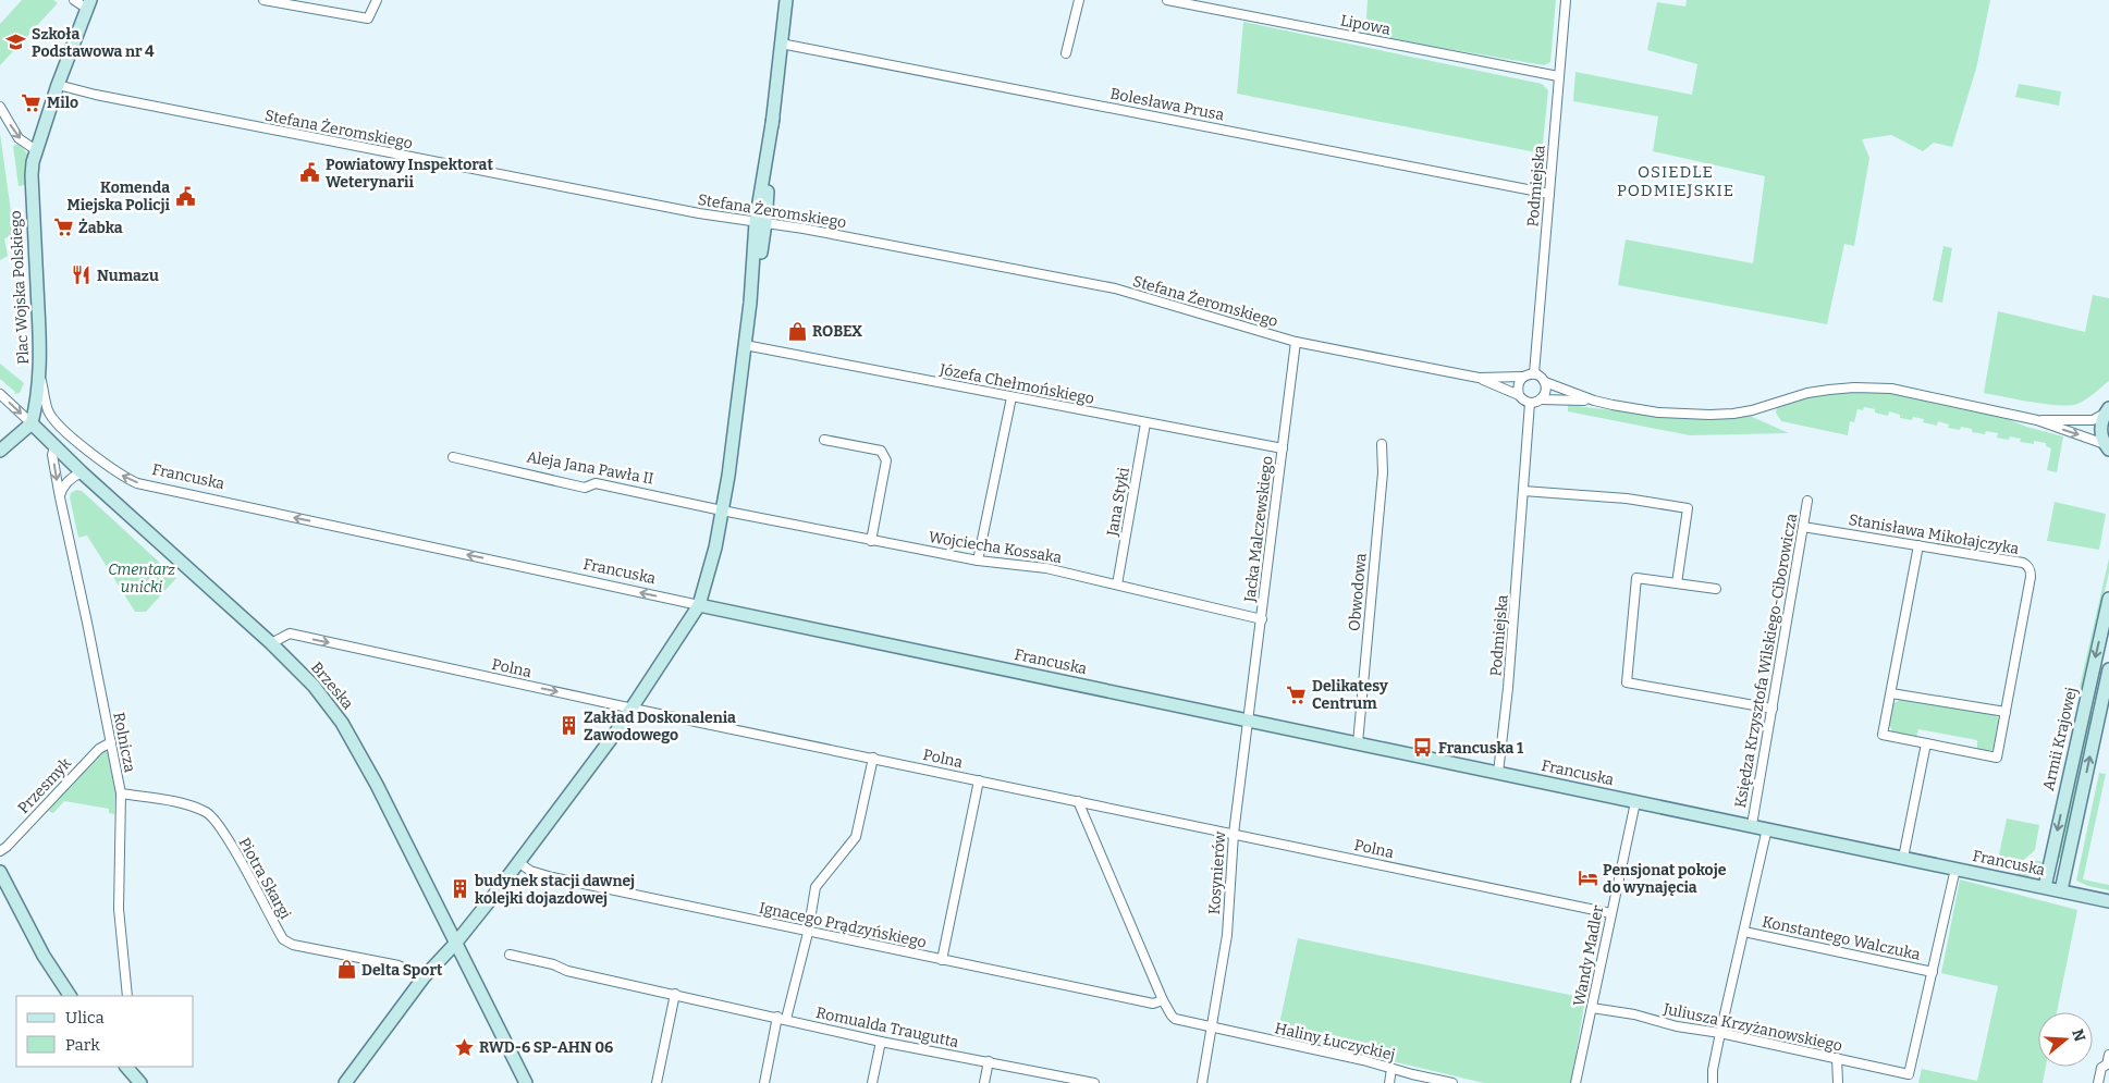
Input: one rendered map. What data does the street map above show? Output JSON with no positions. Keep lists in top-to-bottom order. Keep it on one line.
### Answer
{"streets":{"street":["Lipowa","Bolesława Prusa","Stefana Żeromskiego","Podmiejska","Plac Wojska Polskiego","Józefa Chełmońskiego","Aleja Jana Pawła II","Francuska","Jana Styki","Jacka Malczewskiego","Stanisława Mikołajczyka","Wojciecha Kossaka","Obwodowa","Księdza Krzysztofa Wilskiego-Ciborowicza","Polna","Brzeska","Armii Krajowej","Rolnicza","Przesmyk","Kosynierów","Piotra Skargi","Ignacego Prądzyńskiego","Konstantego Walczuka","Wandy Madler","Romualda Traugutta","Juliusza Krzyżanowskiego","Haliny Łuczyckiej"]},"crossings":[["Lipowa","Podmiejska"],["Bolesława Prusa","Podmiejska"],["Stefana Żeromskiego","Podmiejska"],["Stefana Żeromskiego","Plac Wojska Polskiego"],["Stefana Żeromskiego","Jacka Malczewskiego"],["Podmiejska","Francuska"],["Plac Wojska Polskiego","Francuska"],["Plac Wojska Polskiego","Brzeska"],["Józefa Chełmońskiego","Jana Styki"],["Józefa Chełmońskiego","Jacka Malczewskiego"],["Aleja Jana Pawła II","Wojciecha Kossaka"],["Francuska","Jacka Malczewskiego"],["Francuska","Obwodowa"],["Francuska","Księdza Krzysztofa Wilskiego-Ciborowicza"],["Francuska","Armii Krajowej"],["Francuska","Kosynierów"],["Francuska","Wandy Madler"],["Francuska","Juliusza Krzyżanowskiego"],["Jana Styki","Wojciecha Kossaka"],["Jacka Malczewskiego","Wojciecha Kossaka"],["Jacka Malczewskiego","Kosynierów"],["Stanisława Mikołajczyka","Księdza Krzysztofa Wilskiego-Ciborowicza"],["Polna","Brzeska"],["Polna","Kosynierów"],["Polna","Wandy Madler"],["Brzeska","Rolnicza"],["Rolnicza","Przesmyk"],["Rolnicza","Piotra Skargi"],["Kosynierów","Haliny Łuczyckiej"],["Konstantego Walczuka","Juliusza Krzyżanowskiego"],["Wandy Madler","Juliusza Krzyżanowskiego"]],"districts":["OSIEDLE PODMIEJSKIE"],"parks":["Cmentarz unicki"],"places":{"school or university":["Szkoła Podstawowa nr 4"],"supermarket":["Milo","Żabka","Delikatesy Centrum"],"public building":["Powiatowy Inspektorat Weterynarii","Komenda Miejska Policji"],"restaurant":["Numazu"],"shop":["ROBEX","Delta Sport"],"building":["Zakład Doskonalenia Zawodowego","budynek stacji dawnej kolejki dojazdowej"],"bus stop":["Francuska 1"],"hotel":["Pensjonat pokoje do wynajęcia"],"place":["RWD-6 SP-AHN 06"]},"legend":["Ulica","Park"],"north":"right"}
